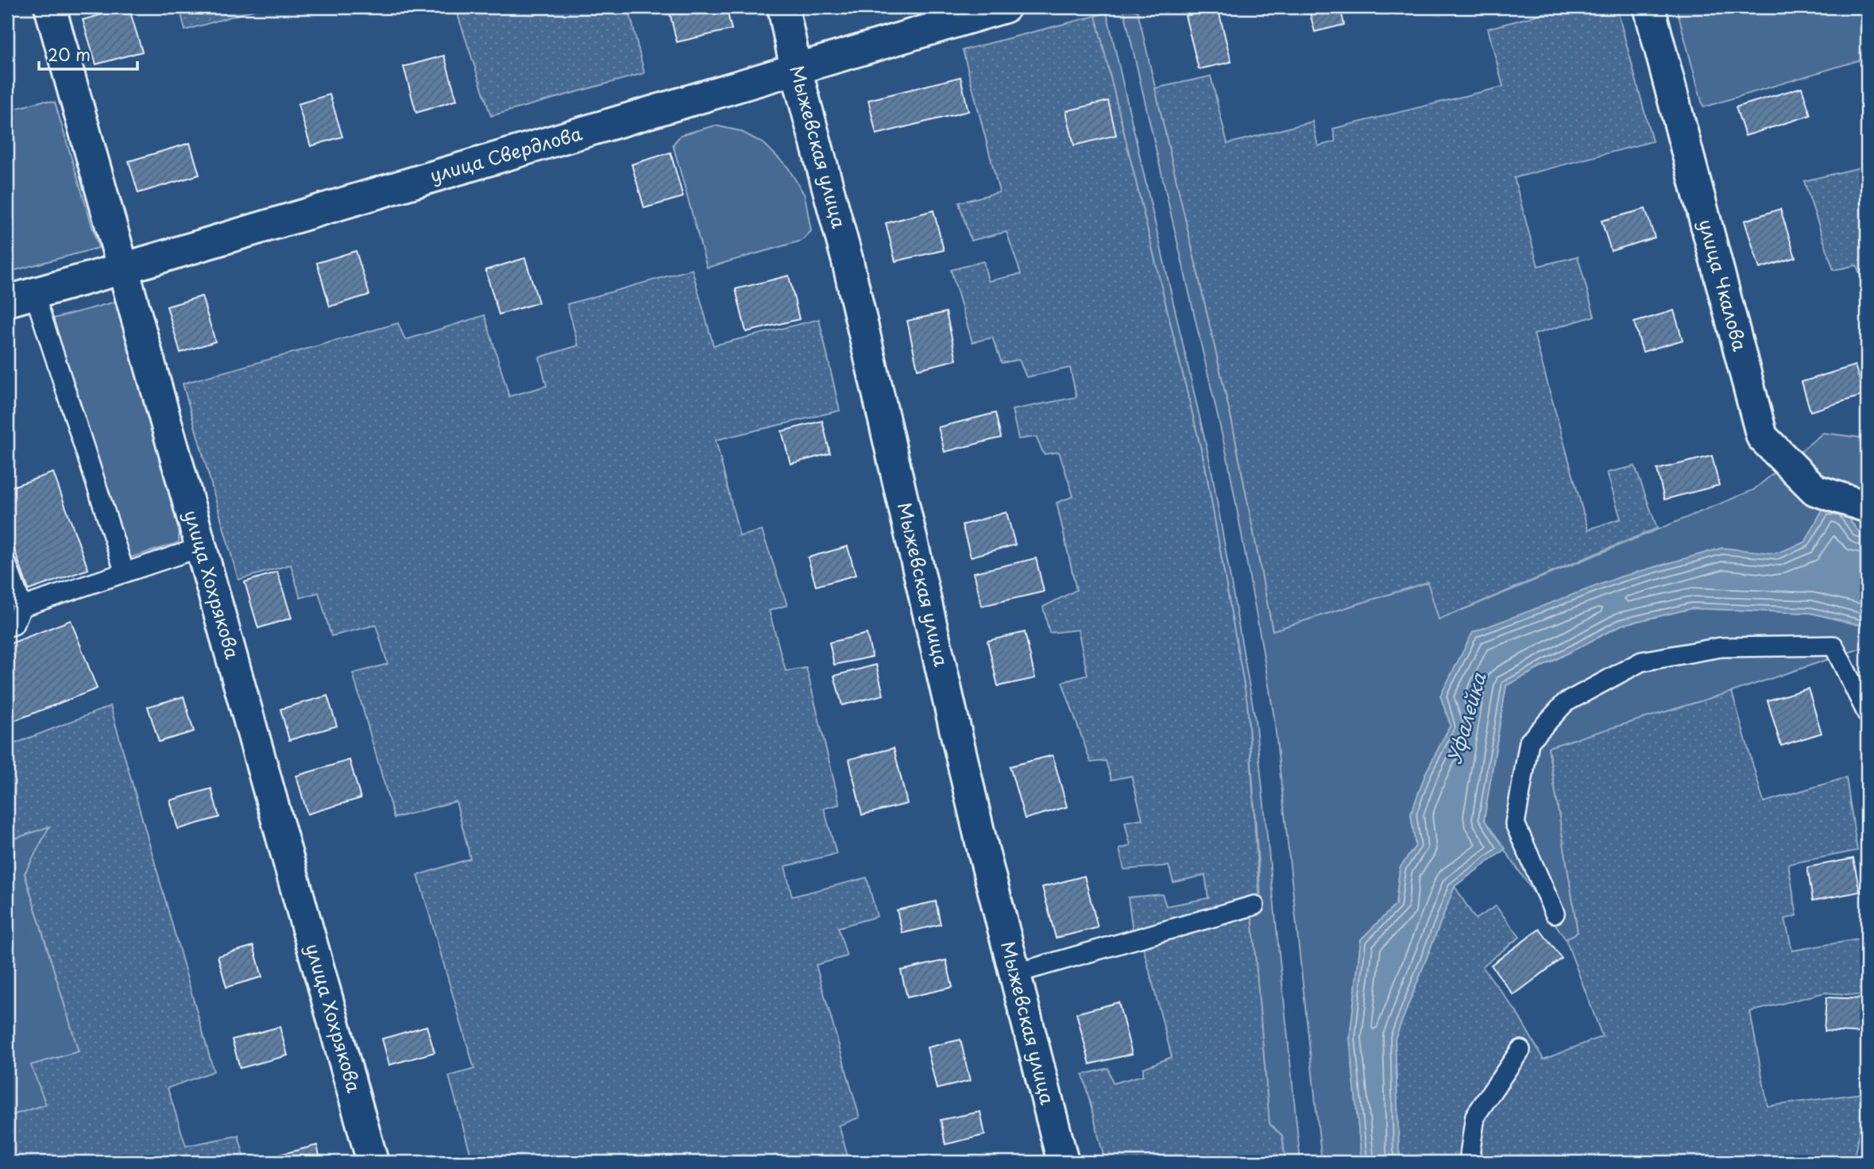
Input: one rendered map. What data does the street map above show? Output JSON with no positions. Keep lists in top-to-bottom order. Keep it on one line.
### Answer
{"streets":{"street":["Мыжевская улица","улица Свердлова","улица Чкалова","улица Хохрякова"]},"crossings":[["Мыжевская улица","улица Свердлова"],["улица Свердлова","улица Хохрякова"]],"water":["Уфалейка"],"scale_bar":"20 m"}
